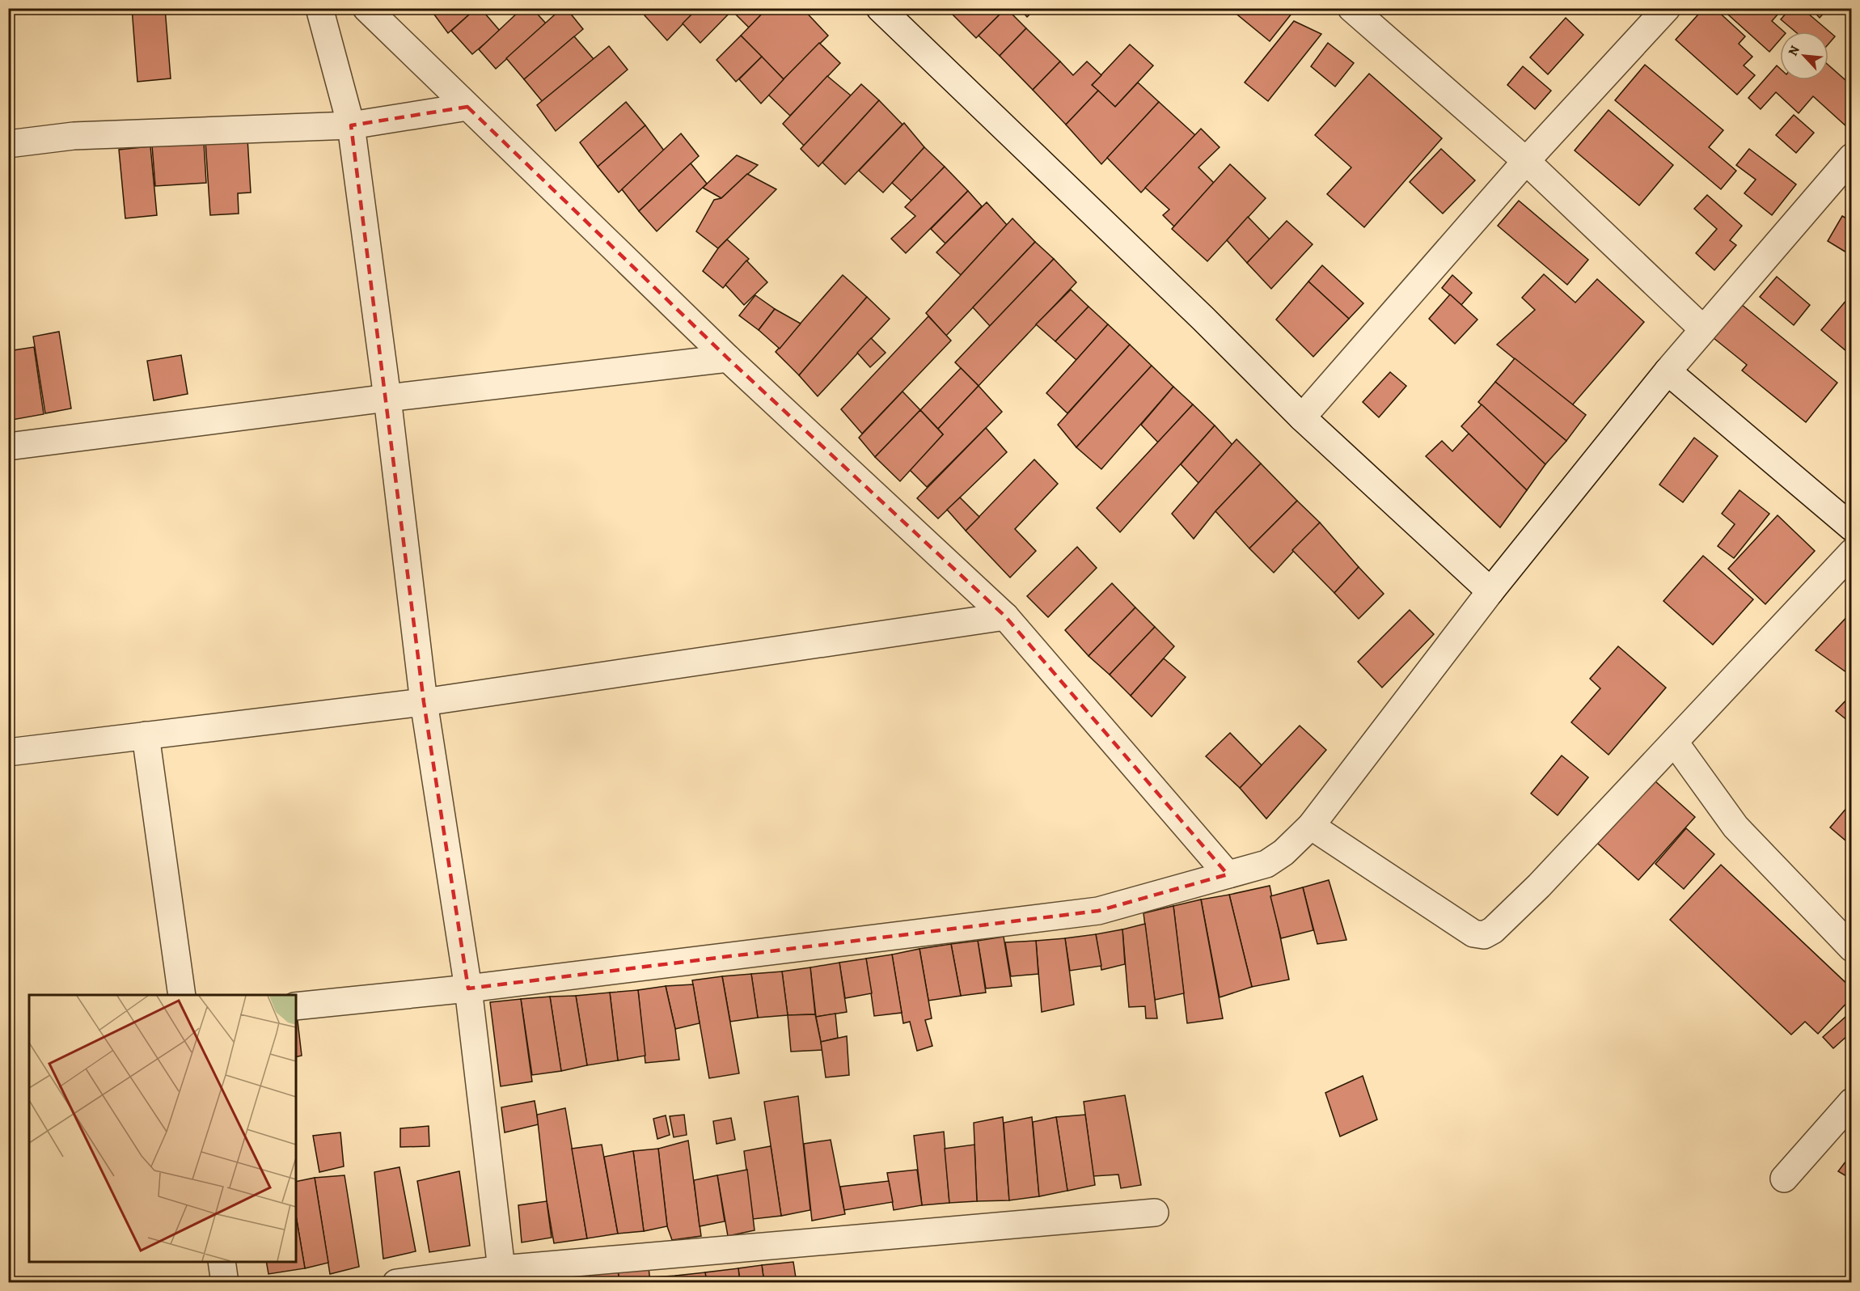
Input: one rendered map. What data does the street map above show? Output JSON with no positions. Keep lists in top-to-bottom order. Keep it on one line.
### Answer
{"north":"top left"}
